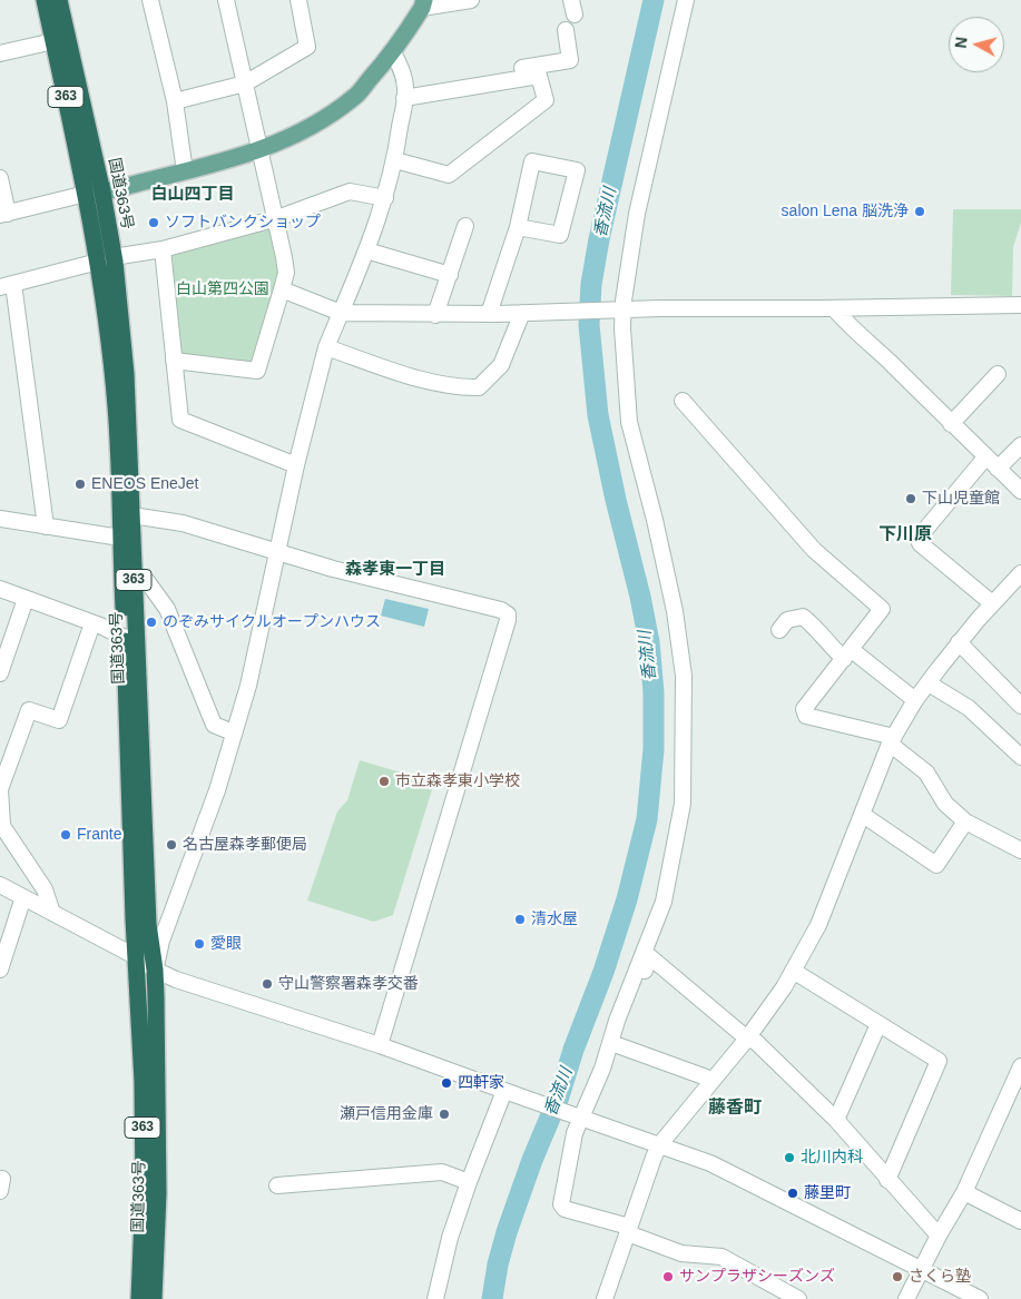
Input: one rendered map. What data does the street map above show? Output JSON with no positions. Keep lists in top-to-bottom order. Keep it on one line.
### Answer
{"streets":{"highway":["363","国道363号"]},"districts":["白山四丁目","下川原","森孝東一丁目","藤香町"],"water":["香流川"],"parks":["白山第四公園"],"places":["salon Lena 脳洗浄","ソフトバンクショップ","ENEOS EneJet","下山児童館","のぞみサイクルオープンハウス","市立森孝東小学校","Frante","名古屋森孝郵便局","清水屋","愛眼","守山警察署森孝交番","四軒家","瀬戸信用金庫","北川内科","藤里町","サンプラザシーズンズ","さくら塾"],"north":"left"}
